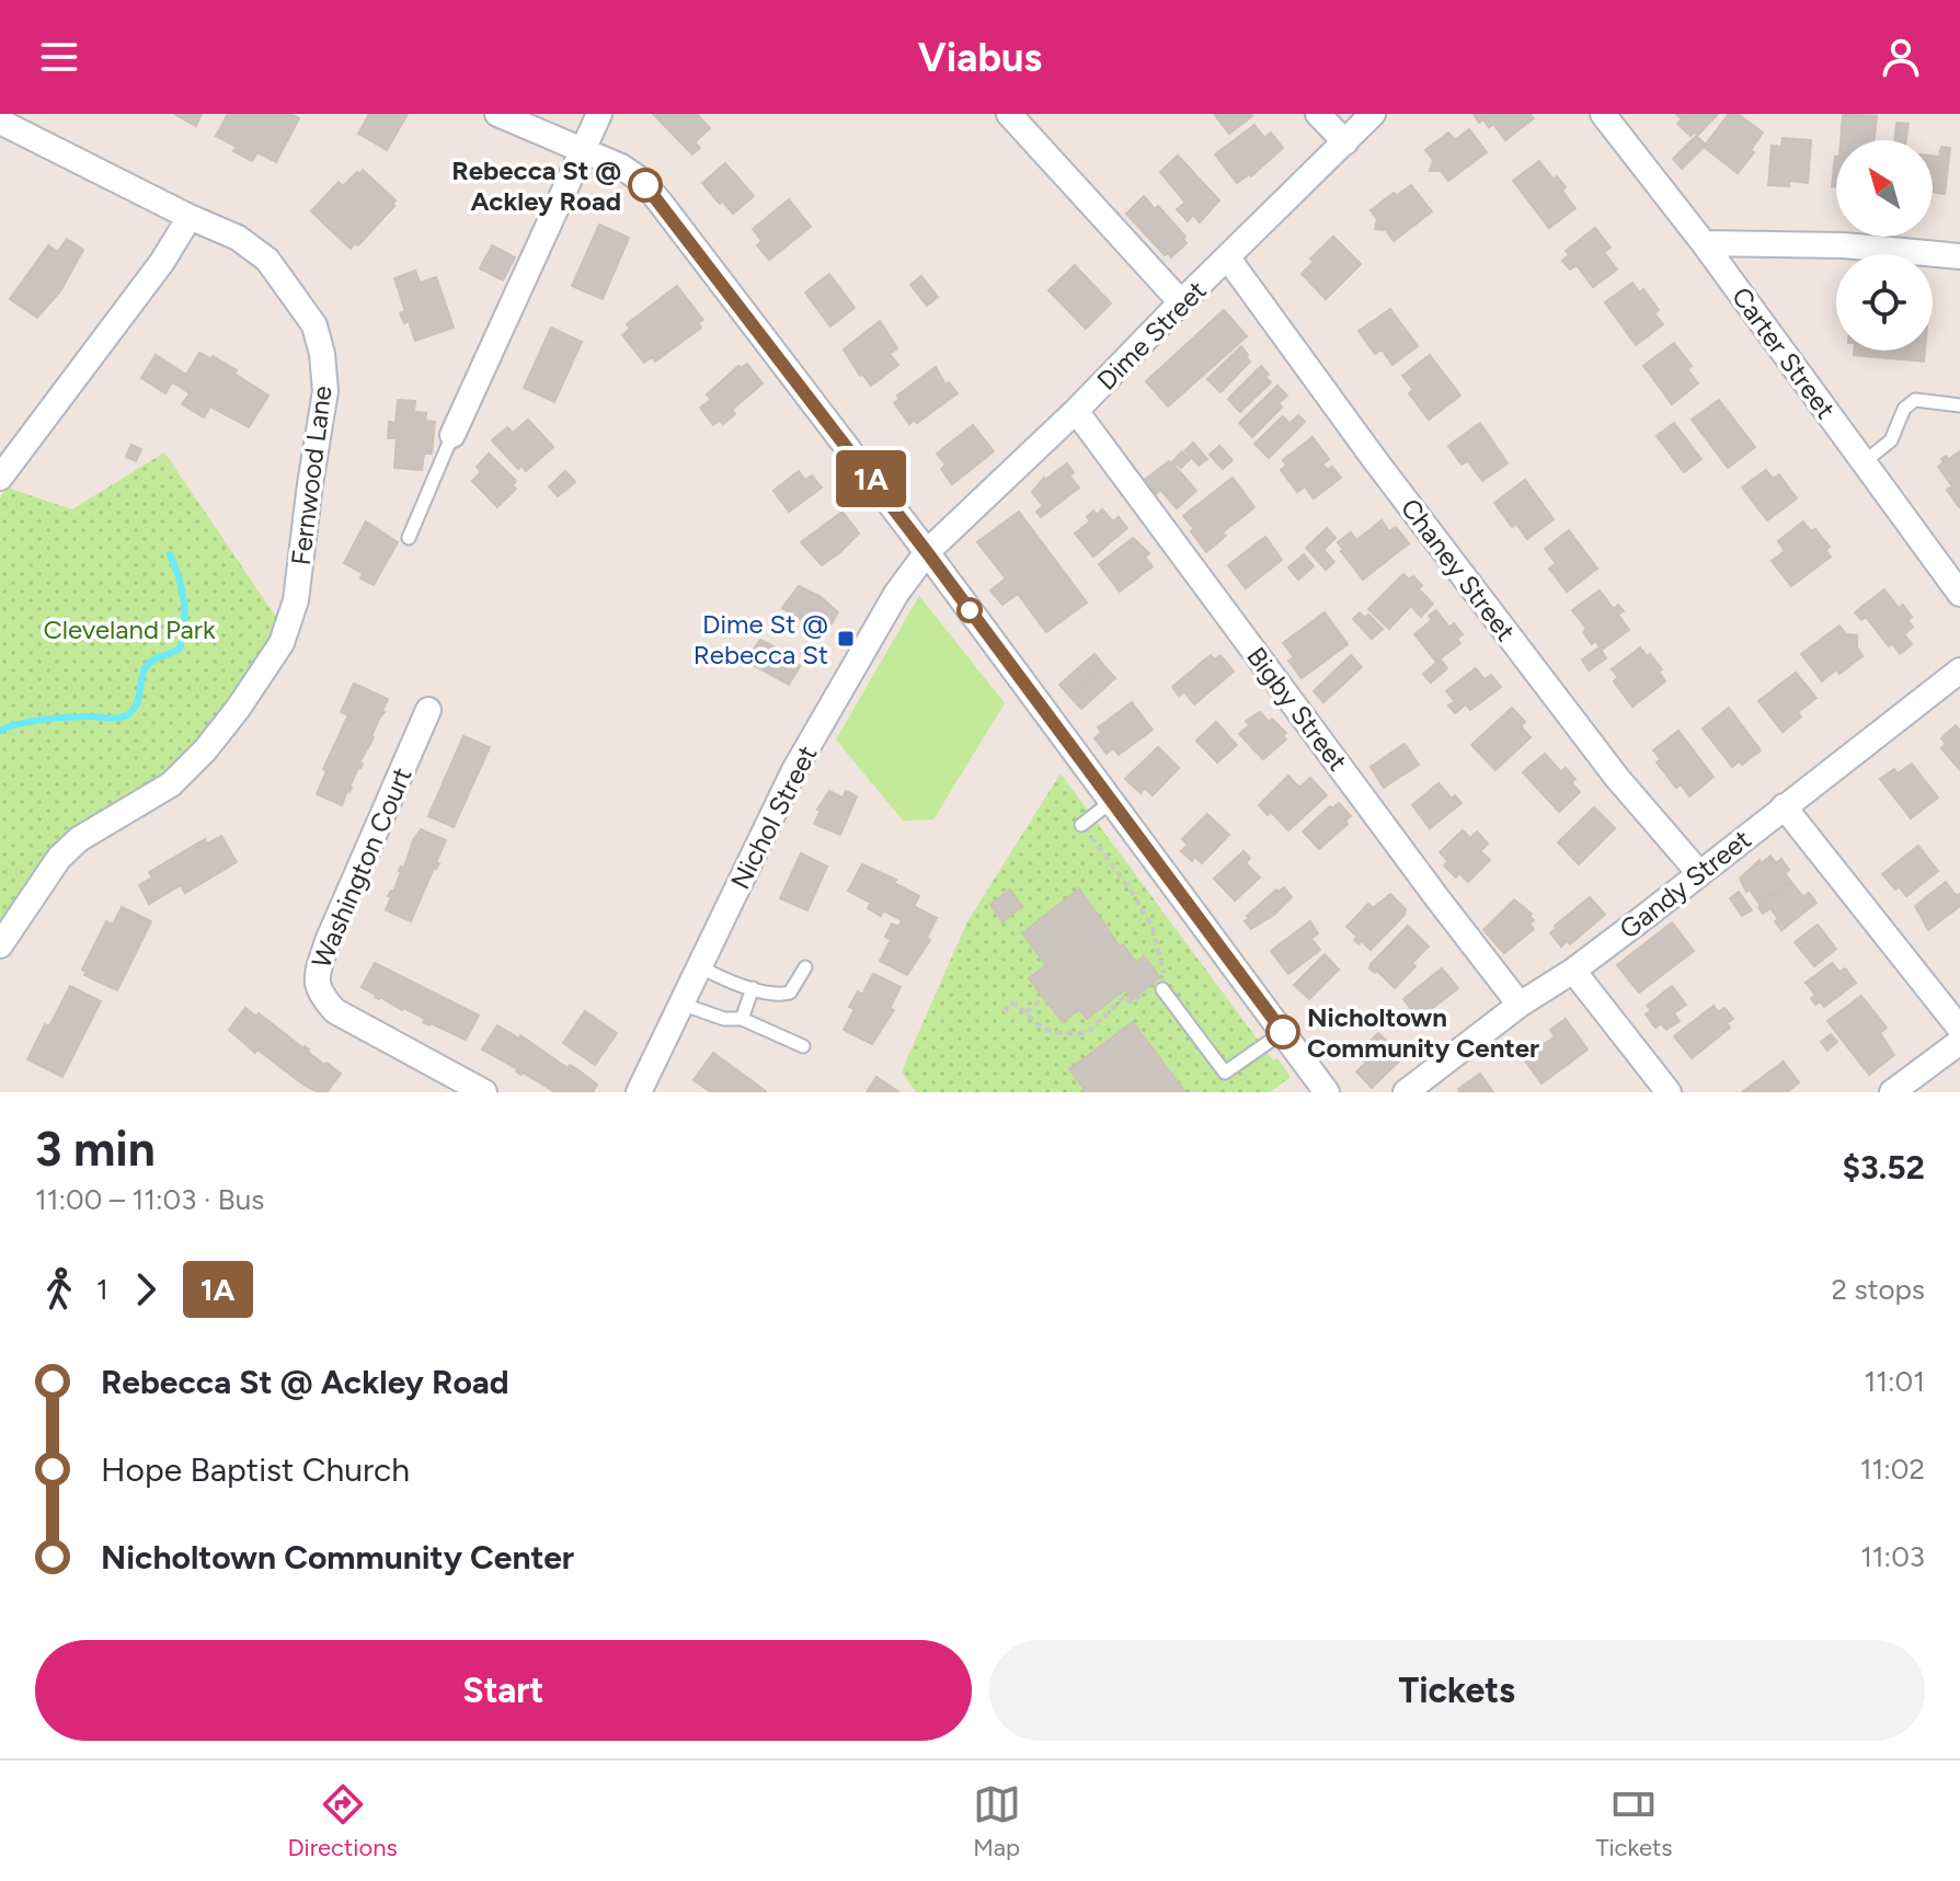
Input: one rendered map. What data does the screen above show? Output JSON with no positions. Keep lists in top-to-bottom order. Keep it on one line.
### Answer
{"streets":{"street":["Dime Street","Carter Street","Fernwood Lane","Chaney Street","Bigby Street","Nichol Street","Washington Court","Gandy Street"]},"crossings":[["Dime Street","Chaney Street"],["Dime Street","Bigby Street"],["Dime Street","Nichol Street"],["Chaney Street","Gandy Street"],["Bigby Street","Gandy Street"]],"parks":["Cleveland Park"],"places":{"other":["Rebecca St @ Ackley Road","Nicholtown Community Center"],"transit":["Dime St @ Rebecca St"]},"lines":["bus line 1A"],"north":"top left","page":{"header":"Viabus","on_map":"1A","heading":["3 min","11:00 – 11:03 · Bus","$3.52"],"legs":["1","1A","2 stops"],"list":[{"name":"Rebecca St @ Ackley Road","value":"11:01"},{"name":"Hope Baptist Church","value":"11:02"},{"name":"Nicholtown Community Center","value":"11:03"}],"buttons":["Start","Tickets"],"tabs":["Directions","Map","Tickets"]}}
